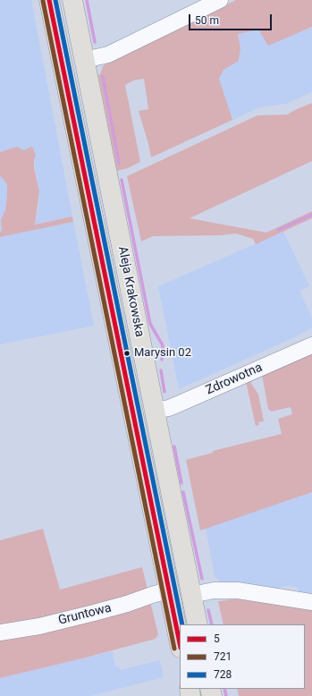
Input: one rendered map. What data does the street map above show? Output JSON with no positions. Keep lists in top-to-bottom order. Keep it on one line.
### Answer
{"streets":{"main road":["Aleja Krakowska"],"street":["Zdrowotna","Gruntowa"]},"crossings":[["Aleja Krakowska","Zdrowotna"],["Aleja Krakowska","Gruntowa"]],"places":["Marysin 02"],"lines":["transit line 5","transit line 728","transit line 721"],"legend":["5","721","728"],"scale_bar":"50 m"}
